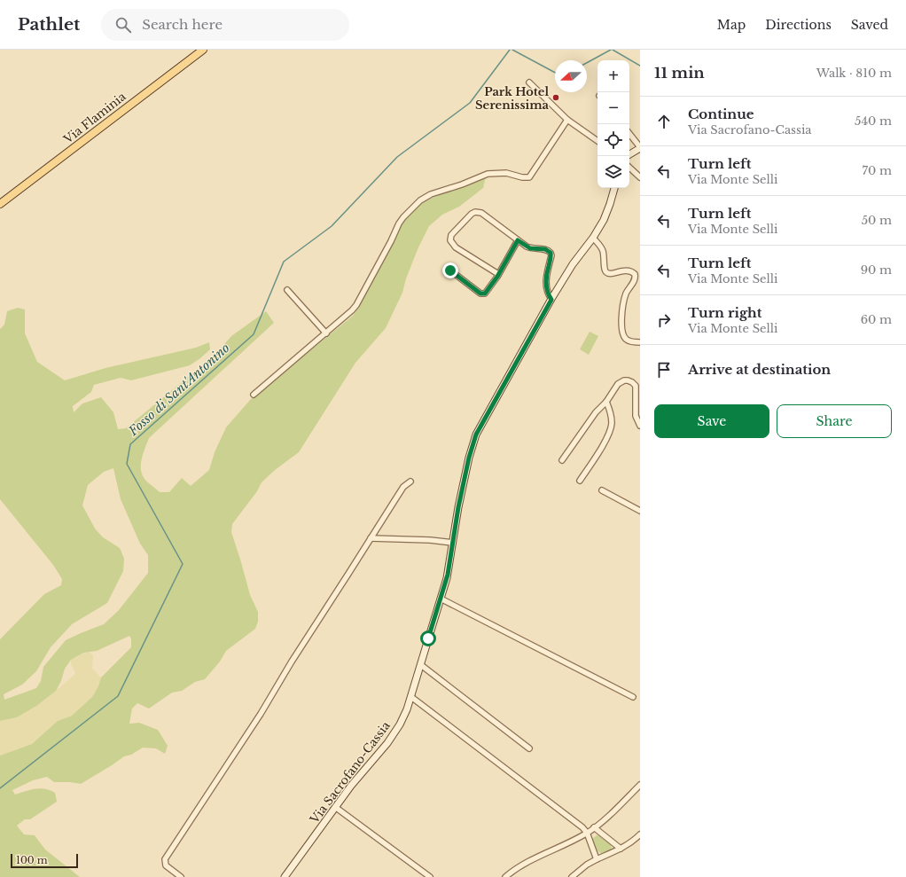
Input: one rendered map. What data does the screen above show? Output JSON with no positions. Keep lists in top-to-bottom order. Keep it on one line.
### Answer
{"streets":{"main road":["Via Flaminia"],"street":["Via Sacrofano-Cassia"]},"water":["Fosso di Sant'Antonino"],"places":["Park Hotel Serenissima"],"scale_bar":"100 m","north":"left","page":{"header":"Pathlet","search":"Search here","nav":["Map","Directions","Saved"],"heading":["11 min","Walk · 810 m"],"map_buttons":["+","−"],"list":[["Continue","Via Sacrofano-Cassia","540 m"],["Turn left","Via Monte Selli","70 m"],["Turn left","Via Monte Selli","50 m"],["Turn left","Via Monte Selli","90 m"],["Turn right","Via Monte Selli","60 m"],"Arrive at destination"],"buttons":["Save","Share"],"scale":"100 m"}}
